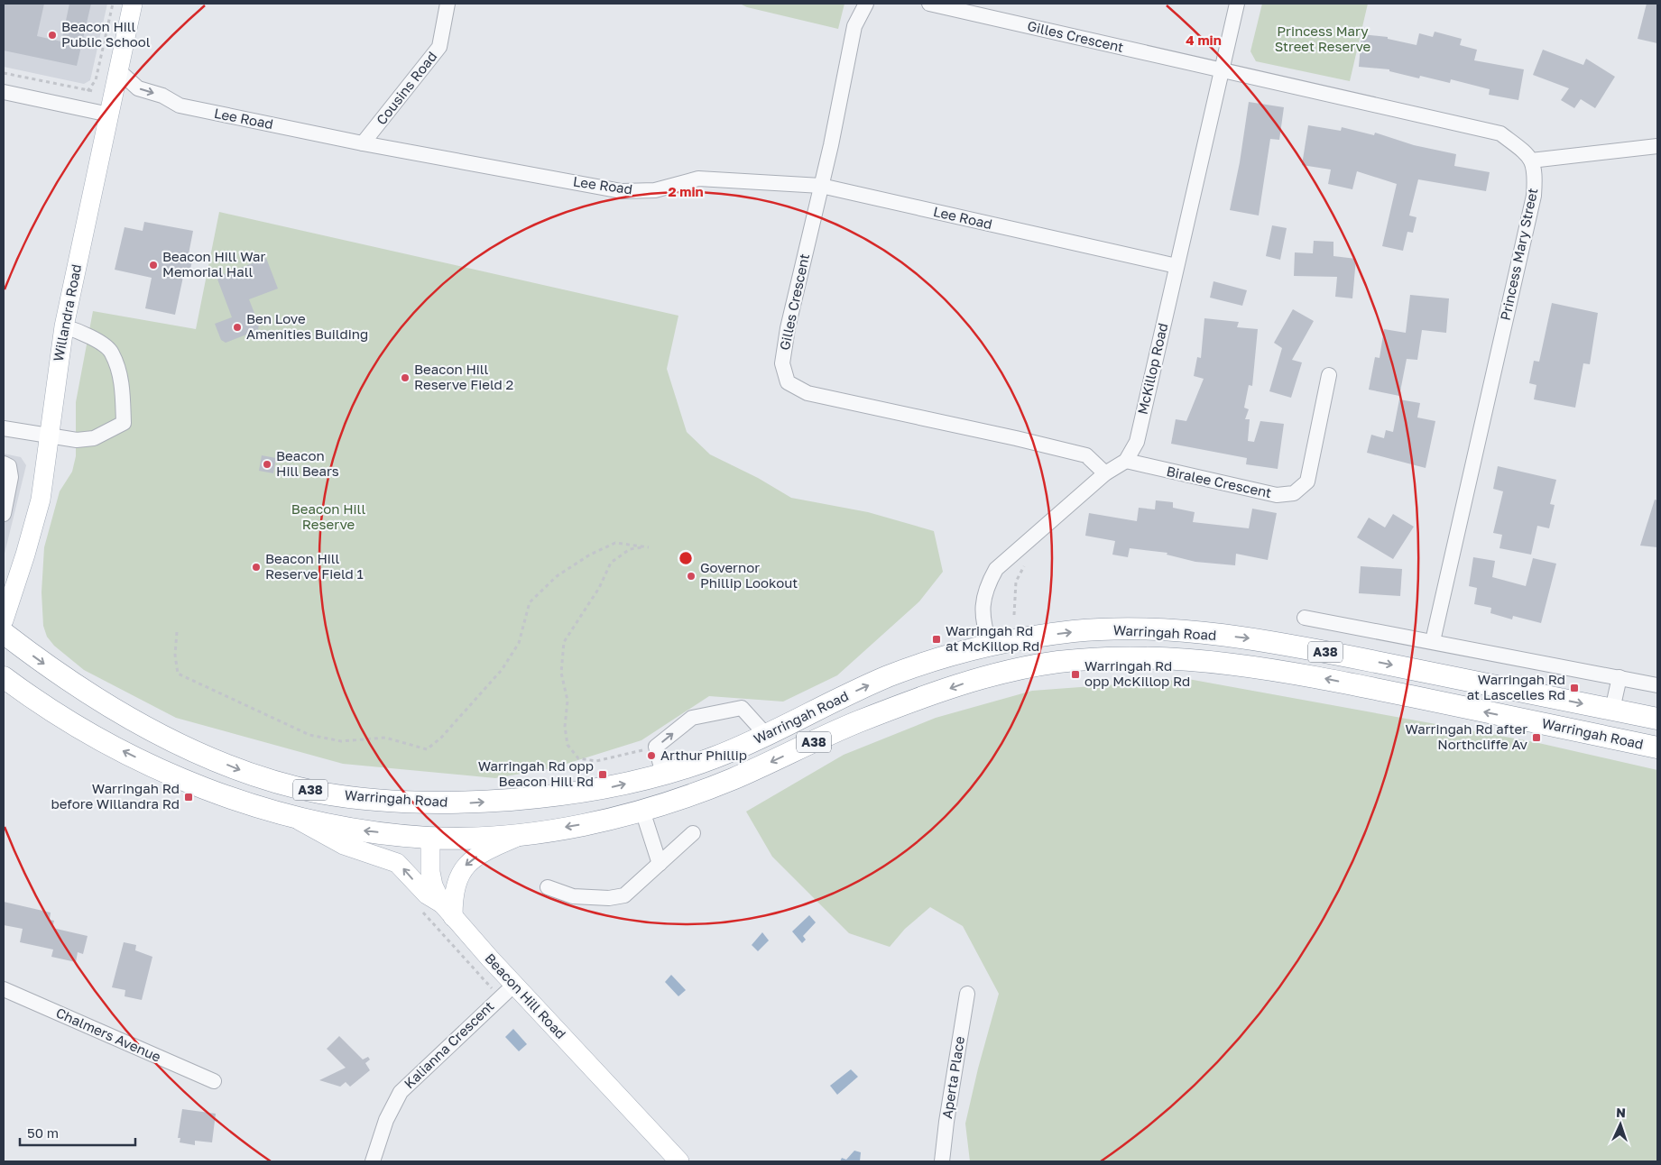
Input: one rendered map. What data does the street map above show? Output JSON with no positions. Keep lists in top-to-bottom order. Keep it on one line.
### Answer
{"streets":{"highway":["McKillop Road","Warringah Road","A38","Beacon Hill Road"],"main road":["Willandra Road"],"street":["Gilles Crescent","Cousins Road","Lee Road","Princess Mary Street","Biralee Crescent","Chalmers Avenue","Kalianna Crescent","Aperta Place"]},"crossings":[["Gilles Crescent","Lee Road"],["Gilles Crescent","McKillop Road"],["Cousins Road","Lee Road"],["Lee Road","Willandra Road"],["Lee Road","McKillop Road"],["McKillop Road","Biralee Crescent"],["McKillop Road","Warringah Road"],["Warringah Road","Beacon Hill Road"],["Beacon Hill Road","Kalianna Crescent"]],"parks":["Princess Mary Street Reserve","Beacon Hill Reserve"],"places":{"other":["Beacon Hill Public School","Beacon Hill War Memorial Hall","Ben Love Amenities Building","Beacon Hill Reserve Field 2","Beacon Hill Bears","Beacon Hill Reserve Field 1","Governor Phillip Lookout","Arthur Phillip"],"transit":["Warringah Rd at McKillop Rd","Warringah Rd opp McKillop Rd","Warringah Rd at Lascelles Rd","Warringah Rd after Northcliffe Av","Warringah Rd opp Beacon Hill Rd","Warringah Rd before Willandra Rd"]},"scale_bar":"50 m","north":"top","rings":["4 min","2 min"]}
